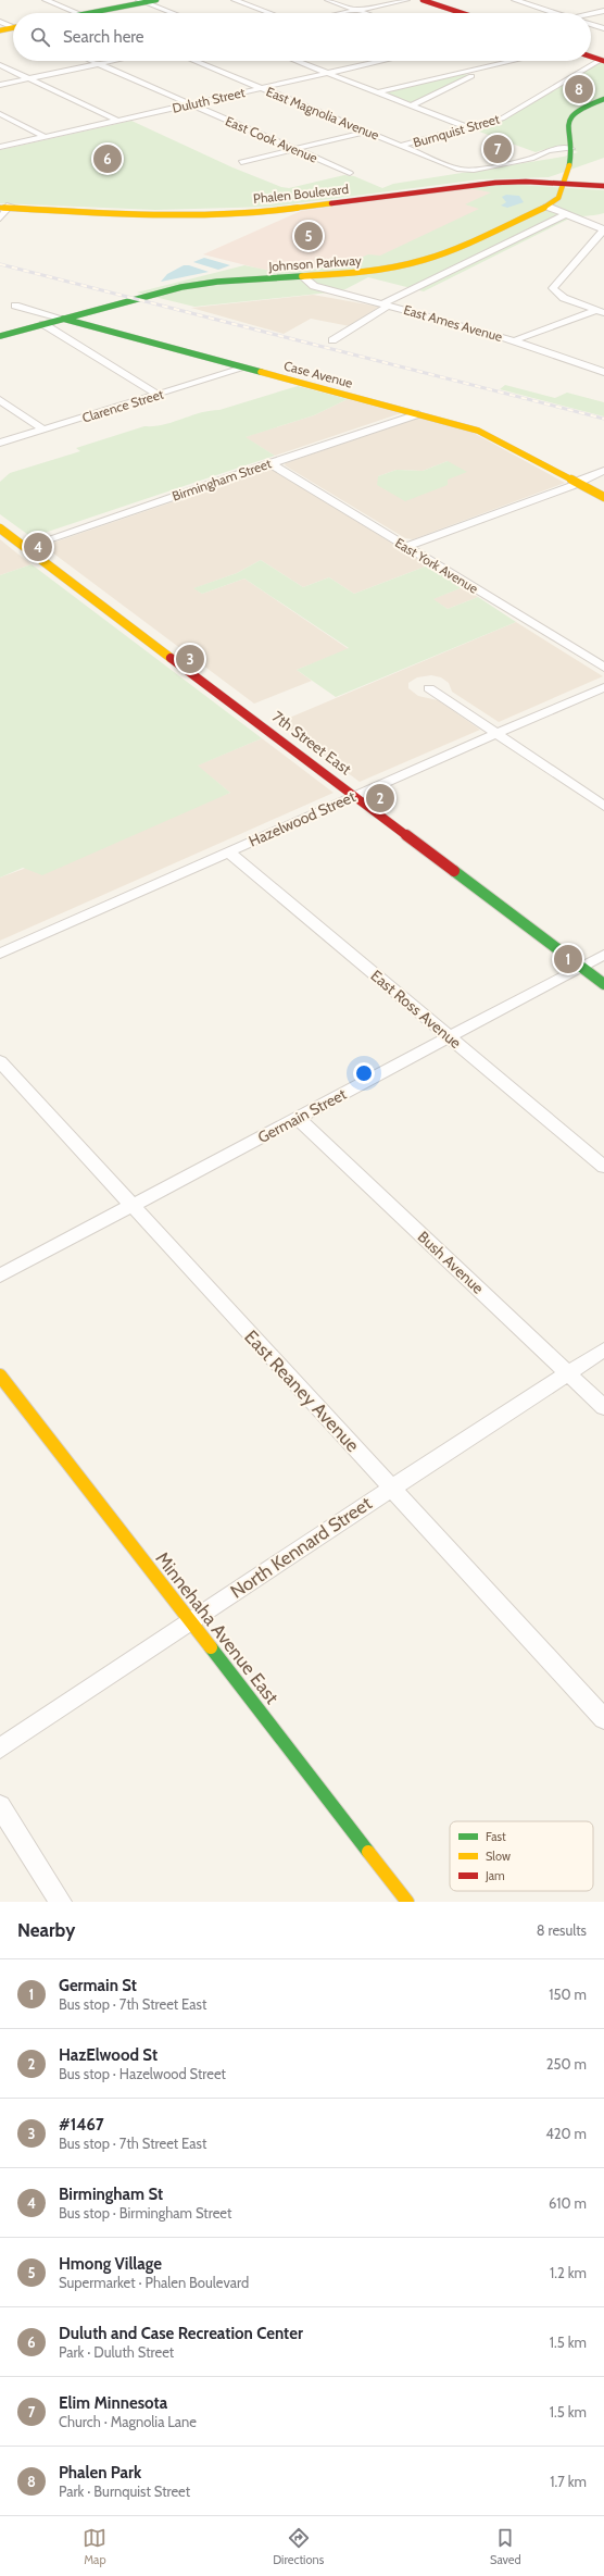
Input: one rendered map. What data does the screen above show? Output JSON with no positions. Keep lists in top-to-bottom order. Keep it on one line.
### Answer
{"streets":{"street":["Duluth Street","East Magnolia Avenue","Burnquist Street","East Cook Avenue","Phalen Boulevard","Johnson Parkway","East Ames Avenue","Case Avenue","Clarence Street","Birmingham Street","East York Avenue","7th Street East","Hazelwood Street","East Ross Avenue","Germain Street","Bush Avenue","East Reaney Avenue","North Kennard Street","Minnehaha Avenue East"]},"crossings":[["Duluth Street","East Magnolia Avenue"],["Duluth Street","East Cook Avenue"],["East Magnolia Avenue","Burnquist Street"],["Phalen Boulevard","Johnson Parkway"],["Johnson Parkway","East Ames Avenue"],["Johnson Parkway","Case Avenue"],["Case Avenue","Clarence Street"],["Case Avenue","Birmingham Street"],["Birmingham Street","East York Avenue"],["Birmingham Street","7th Street East"],["7th Street East","Hazelwood Street"],["7th Street East","Germain Street"],["Hazelwood Street","East Ross Avenue"],["East Ross Avenue","Germain Street"],["Germain Street","Bush Avenue"],["Germain Street","East Reaney Avenue"],["Bush Avenue","North Kennard Street"],["East Reaney Avenue","North Kennard Street"],["North Kennard Street","Minnehaha Avenue East"]],"legend":["Fast","Slow","Jam"],"page":{"search":"Search here","pins":["8","7","6","5","4","3","2","1"],"heading":["Nearby","8 results"],"list":[{"mark":"1","name":"Germain St","note":"Bus stop · 7th Street East","value":"150 m"},{"mark":"2","name":"HazElwood St","note":"Bus stop · Hazelwood Street","value":"250 m"},{"mark":"3","name":"#1467","note":"Bus stop · 7th Street East","value":"420 m"},{"mark":"4","name":"Birmingham St","note":"Bus stop · Birmingham Street","value":"610 m"},{"mark":"5","name":"Hmong Village","note":"Supermarket · Phalen Boulevard","value":"1.2 km"},{"mark":"6","name":"Duluth and Case Recreation Center","note":"Park · Duluth Street","value":"1.5 km"},{"mark":"7","name":"Elim Minnesota","note":"Church · Magnolia Lane","value":"1.5 km"},{"mark":"8","name":"Phalen Park","note":"Park · Burnquist Street","value":"1.7 km"}],"nav":["Map","Directions","Saved"]}}
